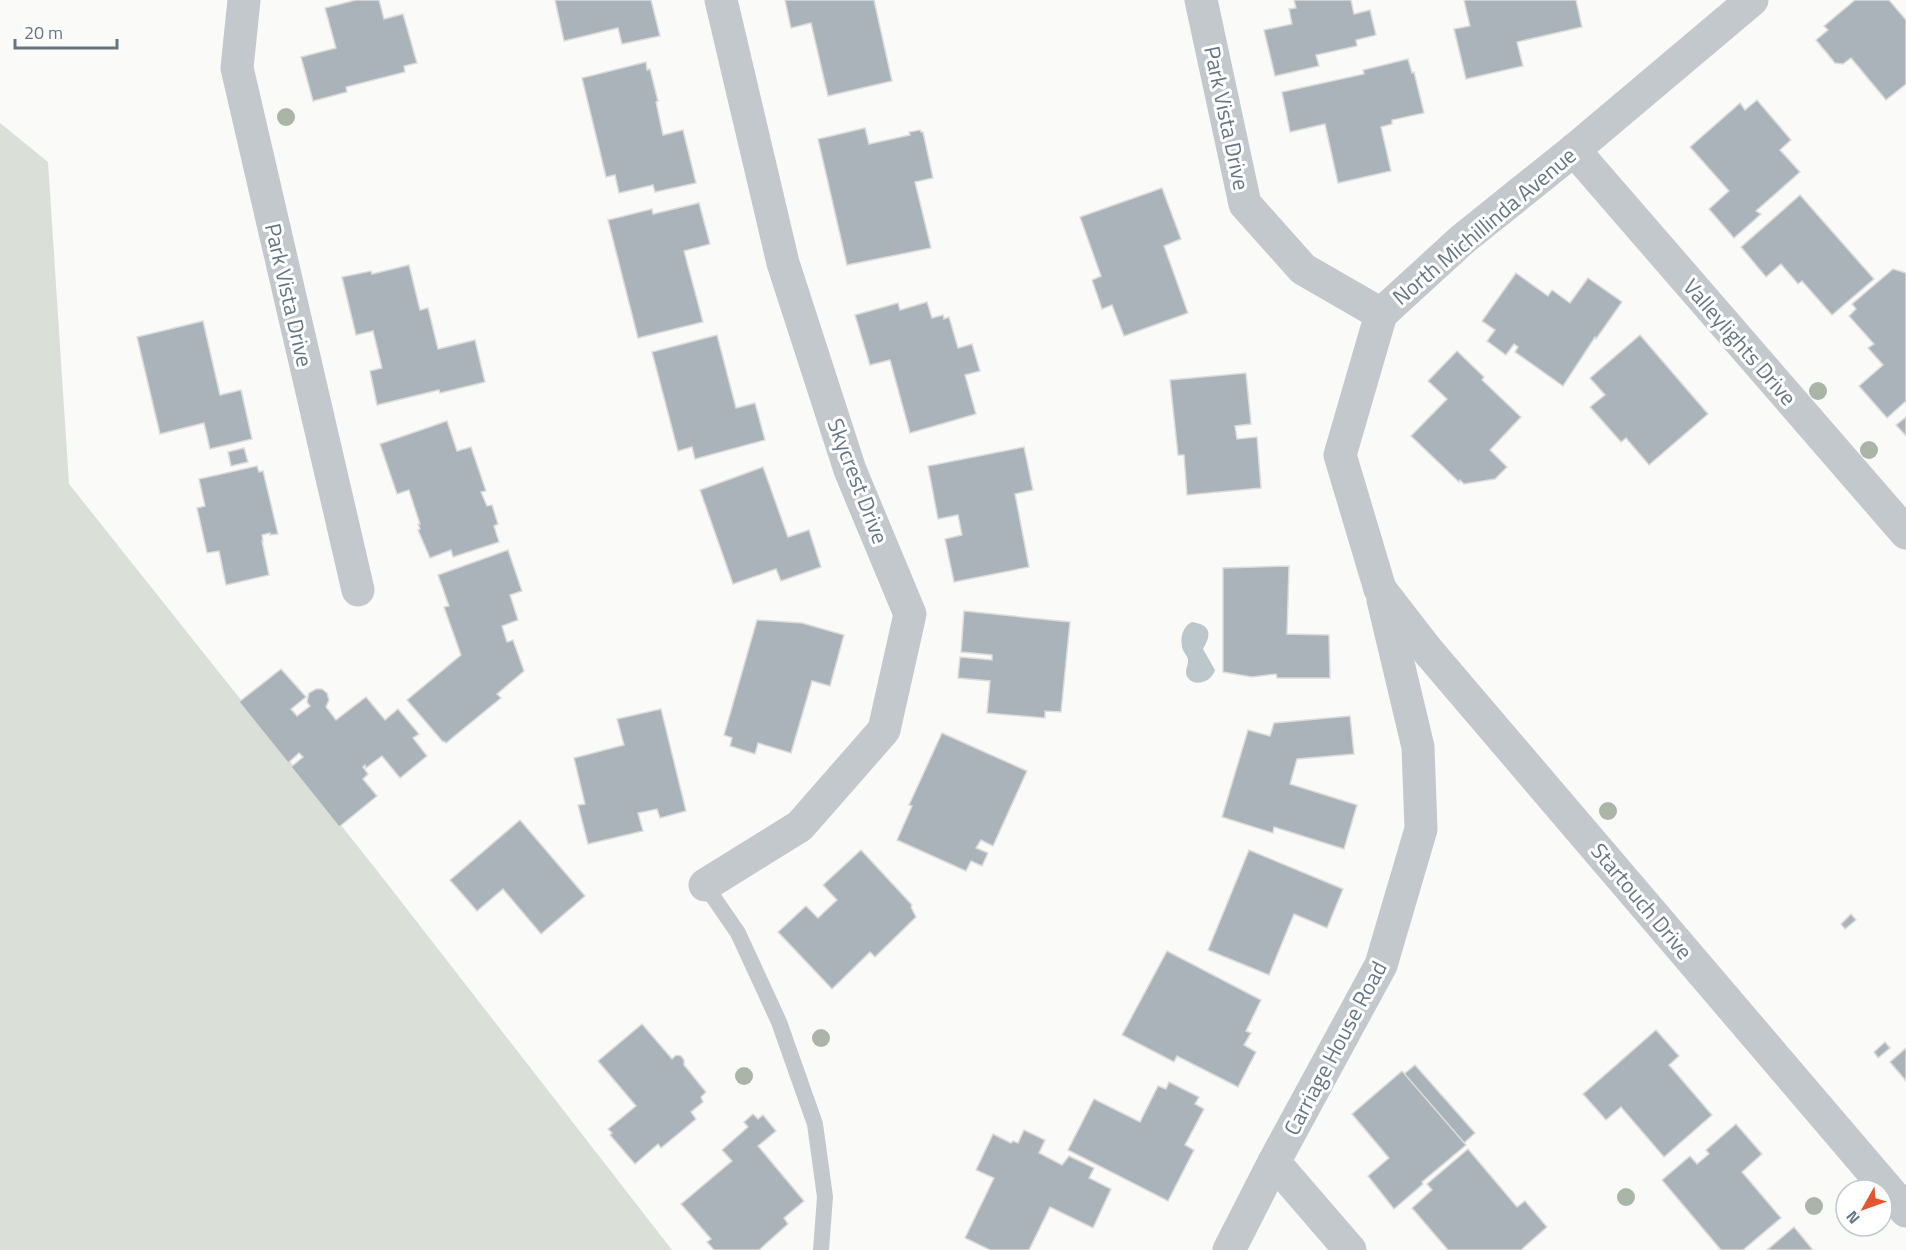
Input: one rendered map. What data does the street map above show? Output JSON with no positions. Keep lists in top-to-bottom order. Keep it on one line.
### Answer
{"streets":{"street":["Park Vista Drive","North Michillinda Avenue","Valleylights Drive","Skycrest Drive","Startouch Drive","Carriage House Road"]},"crossings":[["Park Vista Drive","North Michillinda Avenue"],["North Michillinda Avenue","Valleylights Drive"],["North Michillinda Avenue","Startouch Drive"],["North Michillinda Avenue","Carriage House Road"],["Startouch Drive","Carriage House Road"]],"scale_bar":"20 m","north":"bottom left"}
